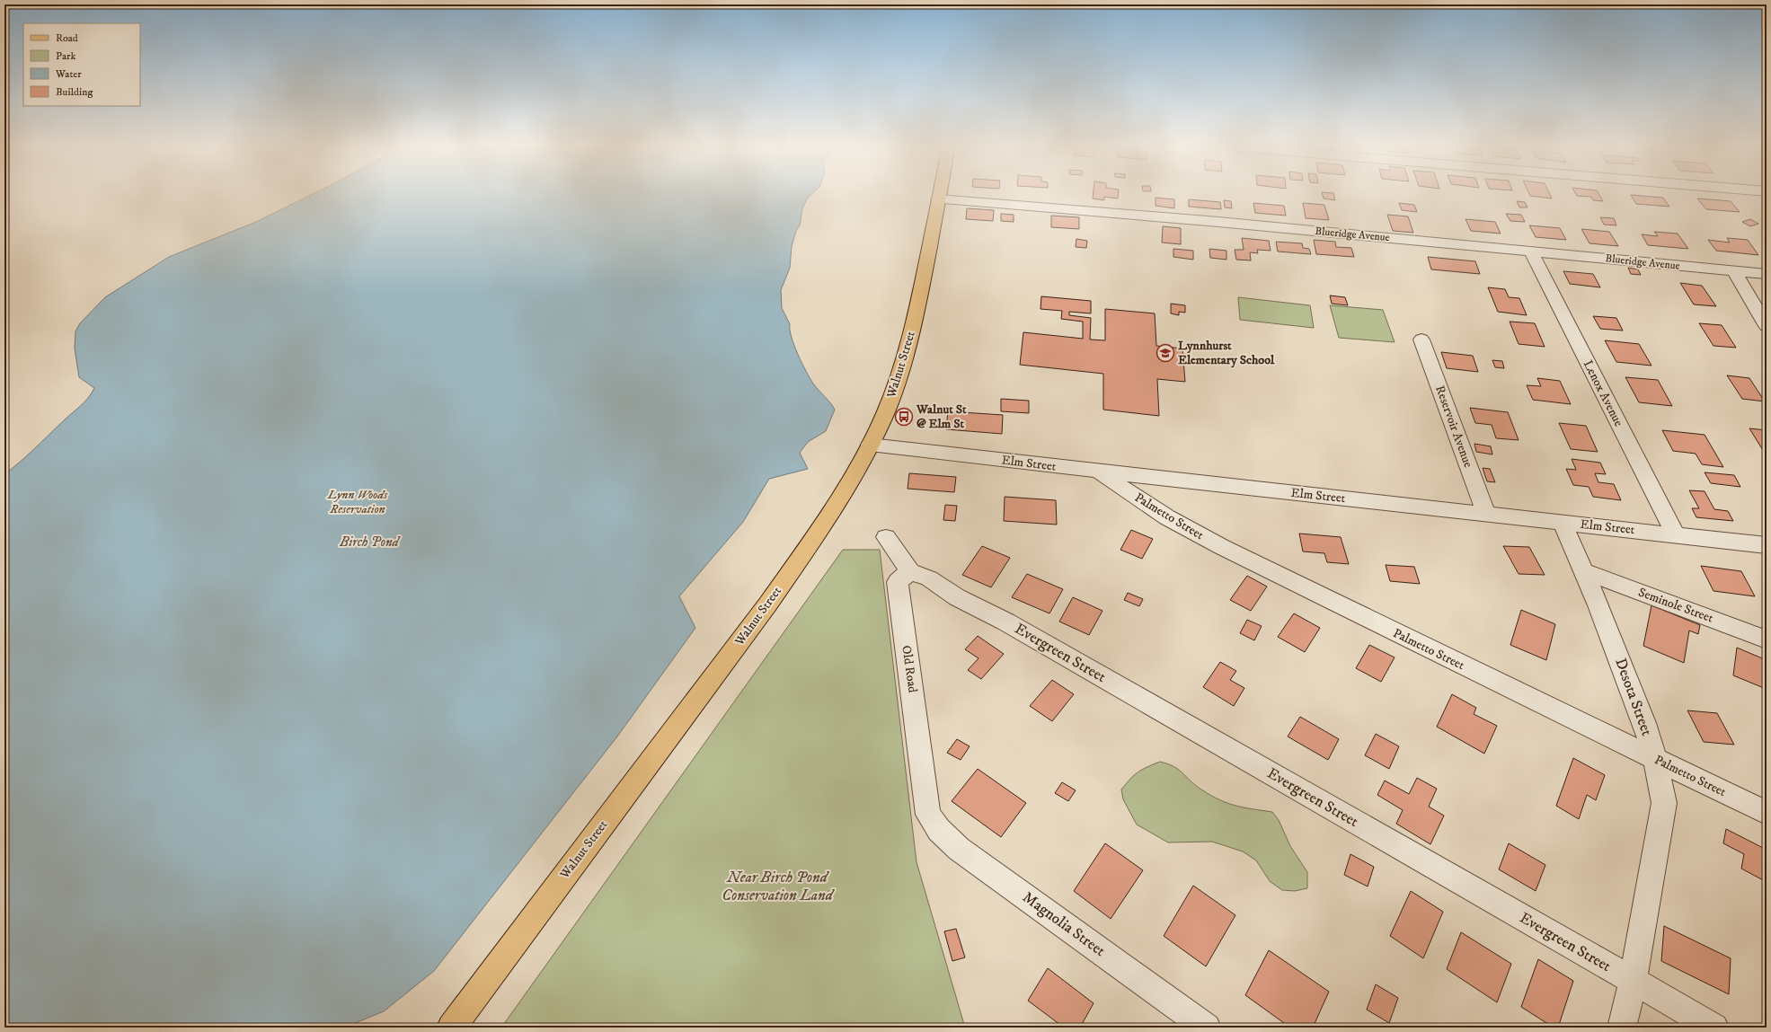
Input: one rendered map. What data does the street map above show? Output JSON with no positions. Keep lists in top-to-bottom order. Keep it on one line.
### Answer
{"streets":{"main road":["Walnut Street"],"street":["Blueridge Avenue","Lenox Avenue","Reservoir Avenue","Elm Street","Palmetto Street","Seminole Street","Evergreen Street","Old Road","Desota Street","Magnolia Street"]},"crossings":[["Blueridge Avenue","Walnut Street"],["Blueridge Avenue","Lenox Avenue"],["Walnut Street","Elm Street"],["Lenox Avenue","Elm Street"],["Reservoir Avenue","Elm Street"],["Elm Street","Palmetto Street"],["Elm Street","Desota Street"],["Palmetto Street","Desota Street"],["Seminole Street","Desota Street"],["Evergreen Street","Old Road"],["Evergreen Street","Desota Street"],["Old Road","Magnolia Street"]],"water":["Birch Pond"],"parks":["Lynn Woods Reservation","Near Birch Pond Conservation Land"],"places":{"school or university":["Lynnhurst Elementary School"],"bus stop":["Walnut St @ Elm St"]},"legend":["Road","Park","Water","Building"]}
